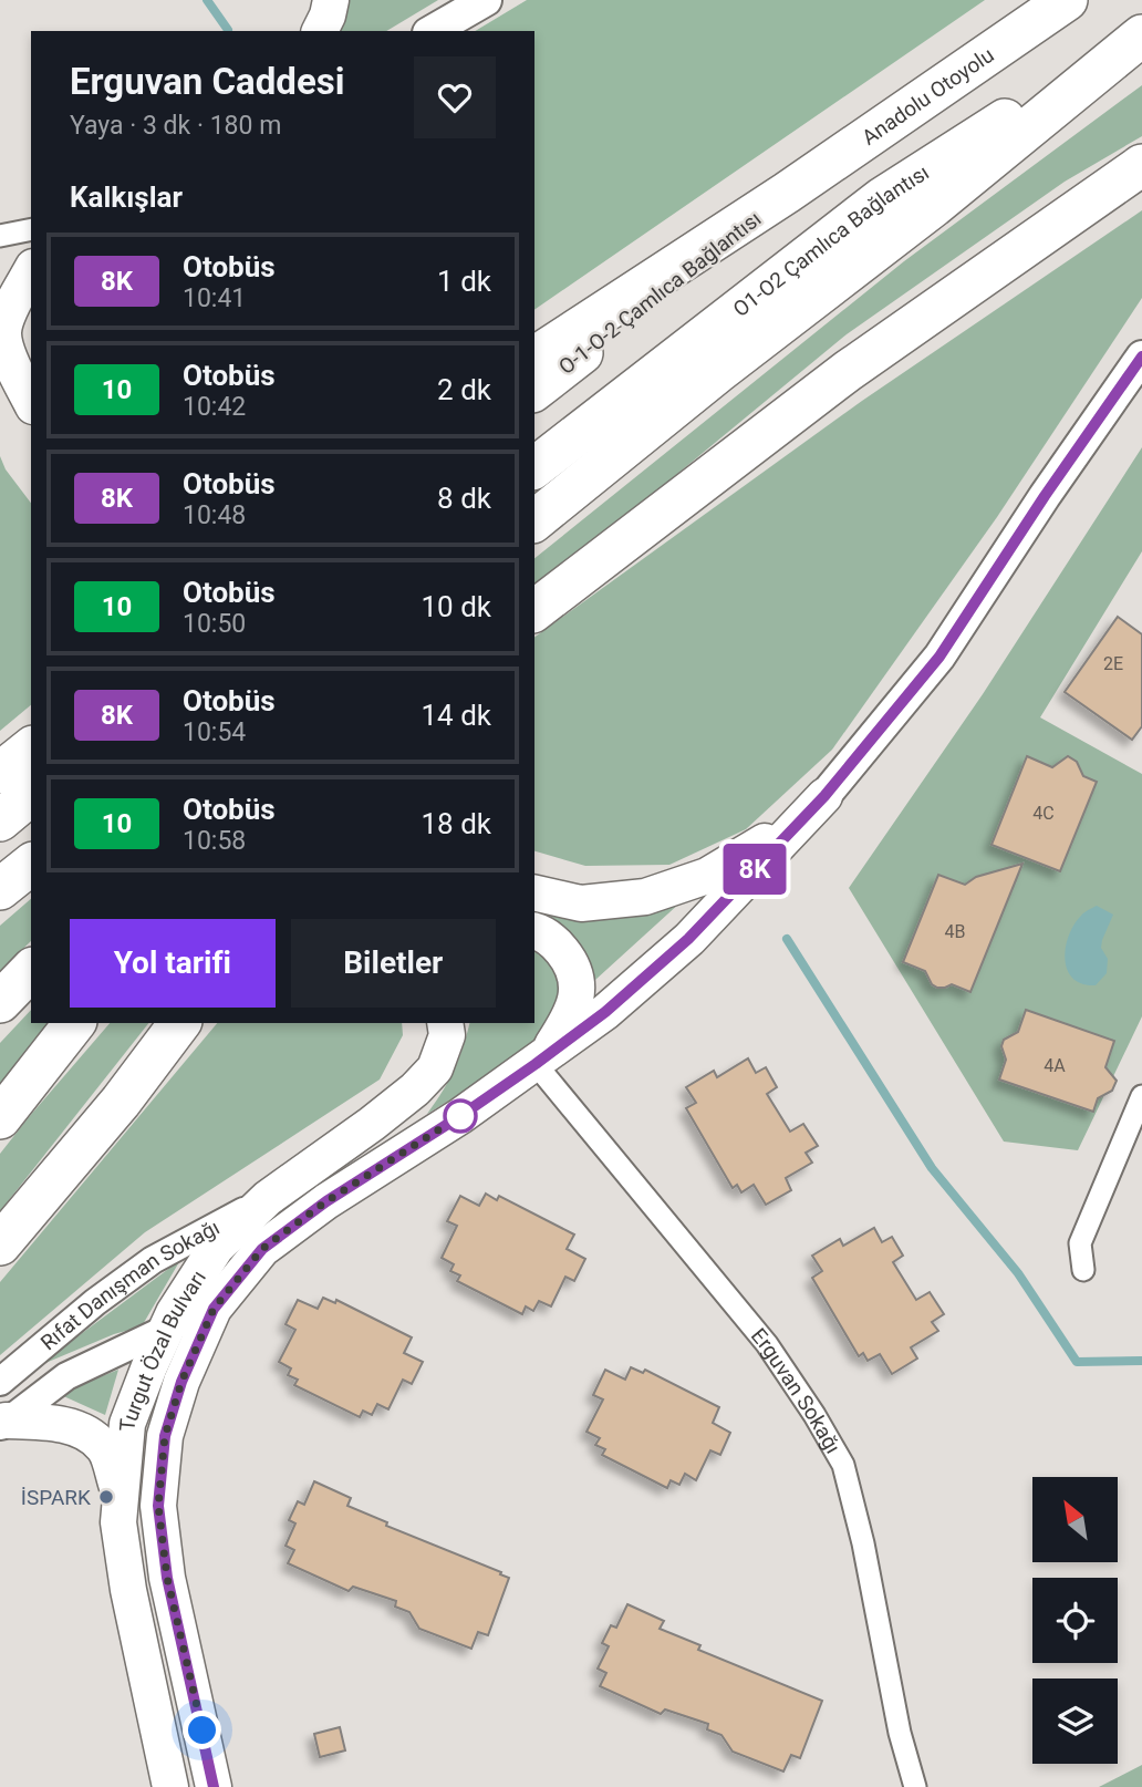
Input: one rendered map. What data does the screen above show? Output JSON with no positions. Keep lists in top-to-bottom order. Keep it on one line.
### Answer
{"streets":{"highway":["Anadolu Otoyolu","O1-O2 Çamlıca Bağlantısı","O-1-O-2 Çamlıca Bağlantısı"],"main road":["Turgut Özal Bulvarı"],"street":["Rıfat Danışman Sokağı","Erguvan Sokağı"]},"crossings":[["Anadolu Otoyolu","O-1-O-2 Çamlıca Bağlantısı"],["Rıfat Danışman Sokağı","Turgut Özal Bulvarı"],["Turgut Özal Bulvarı","Erguvan Sokağı"]],"places":["İSPARK"],"lines":["bus line 8K"],"house_numbers":["2E","4C","4B","4A"],"north":"top left","page":{"on_map":"8K","heading":[["Erguvan Caddesi","Yaya · 3 dk · 180 m"],"Kalkışlar"],"list":[{"mark":"8K","name":"Otobüs","note":"10:41","value":"1 dk"},{"mark":"10","name":"Otobüs","note":"10:42","value":"2 dk"},{"mark":"8K","name":"Otobüs","note":"10:48","value":"8 dk"},{"mark":"10","name":"Otobüs","note":"10:50","value":"10 dk"},{"mark":"8K","name":"Otobüs","note":"10:54","value":"14 dk"},{"mark":"10","name":"Otobüs","note":"10:58","value":"18 dk"}],"buttons":["Yol tarifi","Biletler"]}}
